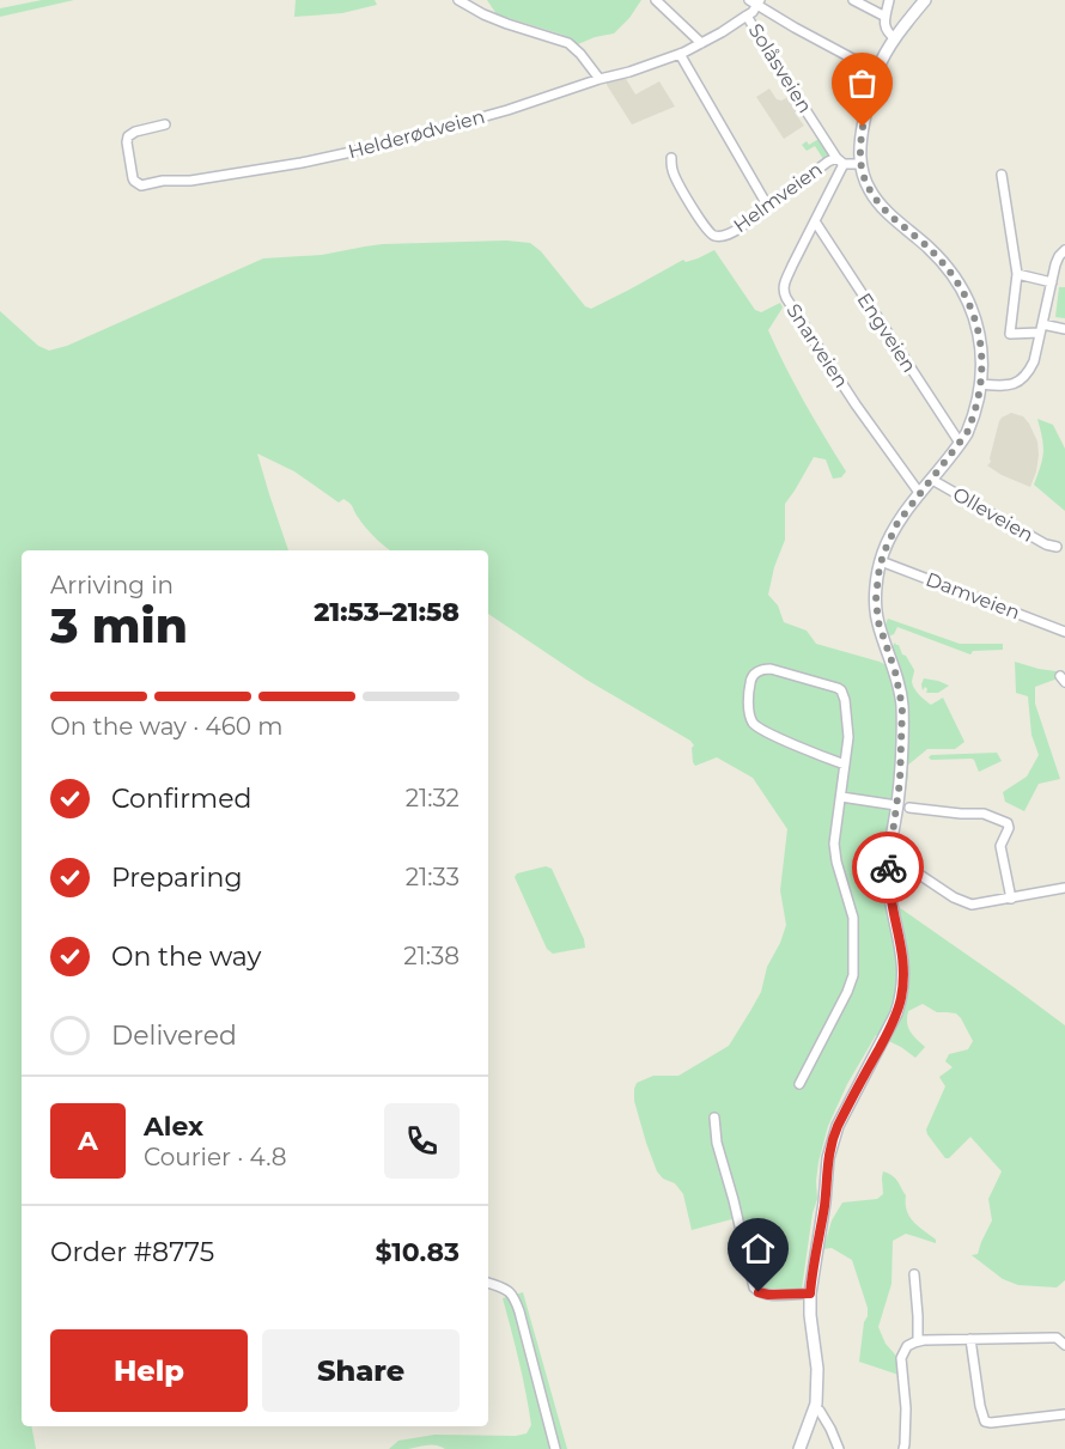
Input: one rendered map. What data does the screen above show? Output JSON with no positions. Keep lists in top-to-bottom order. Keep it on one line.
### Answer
{"streets":{"street":["Solåsveien","Helderødveien","Helmveien","Engveien","Snarveien","Olleveien","Damveien"]},"crossings":[["Solåsveien","Helderødveien"],["Solåsveien","Helmveien"],["Solåsveien","Snarveien"],["Helmveien","Snarveien"],["Engveien","Snarveien"]],"page":{"heading":["3 min","Arriving in","21:53–21:58"],"panel":["Alex","Courier · 4.8","Order #8775","$10.83"],"bar":"On the way · 460 m","list":[["Confirmed","21:32"],["Preparing","21:33"],["On the way","21:38"],"Delivered"],"round":"A","buttons":["Help","Share"]}}
